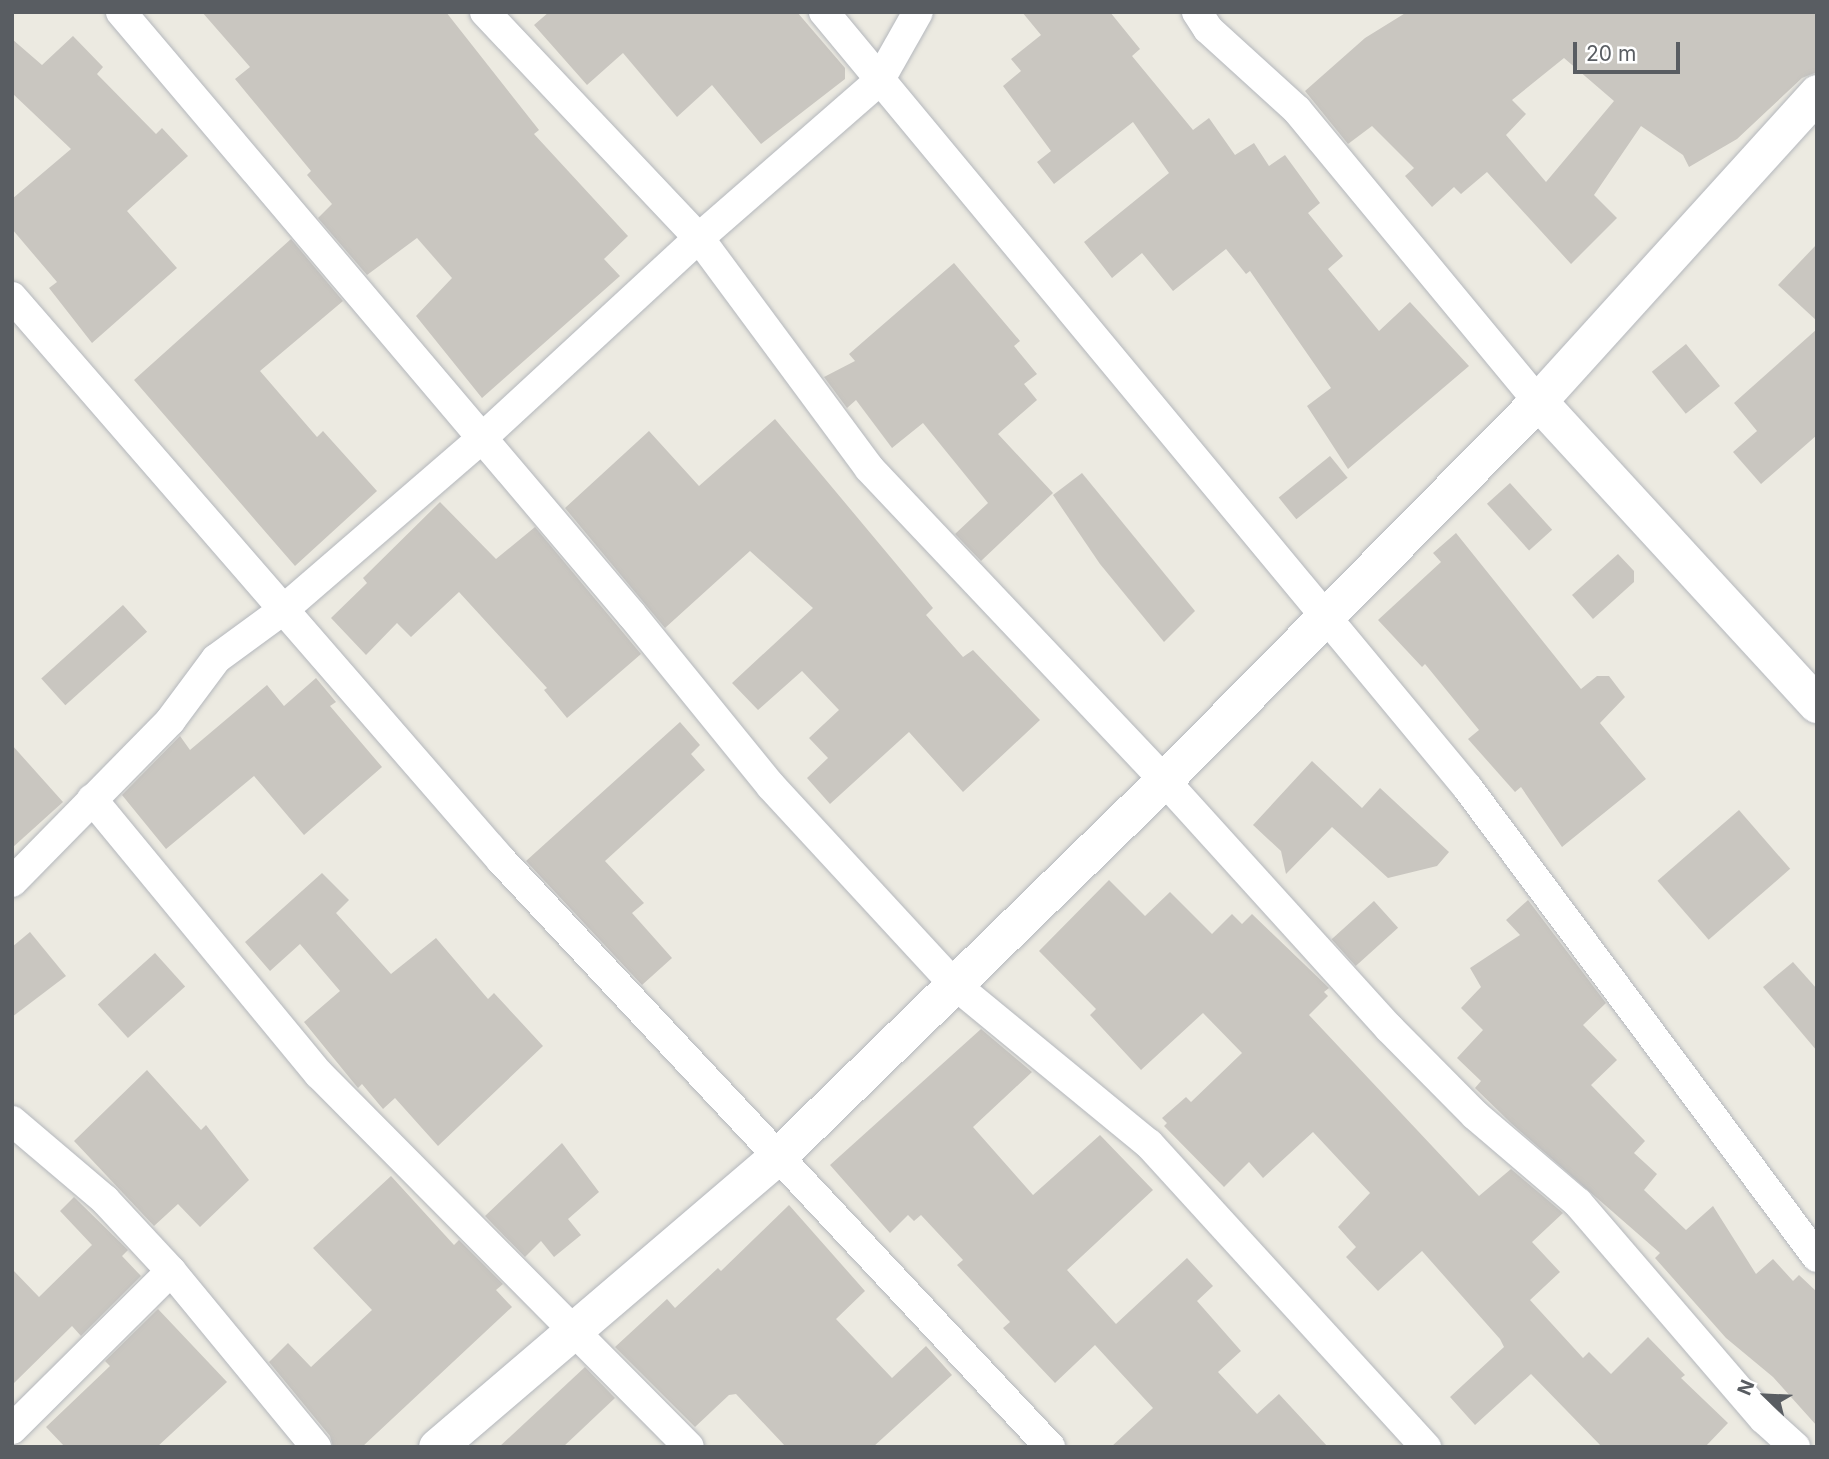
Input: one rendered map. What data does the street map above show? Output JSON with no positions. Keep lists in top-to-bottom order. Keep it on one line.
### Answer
{"scale_bar":"20 m","north":"top left"}
